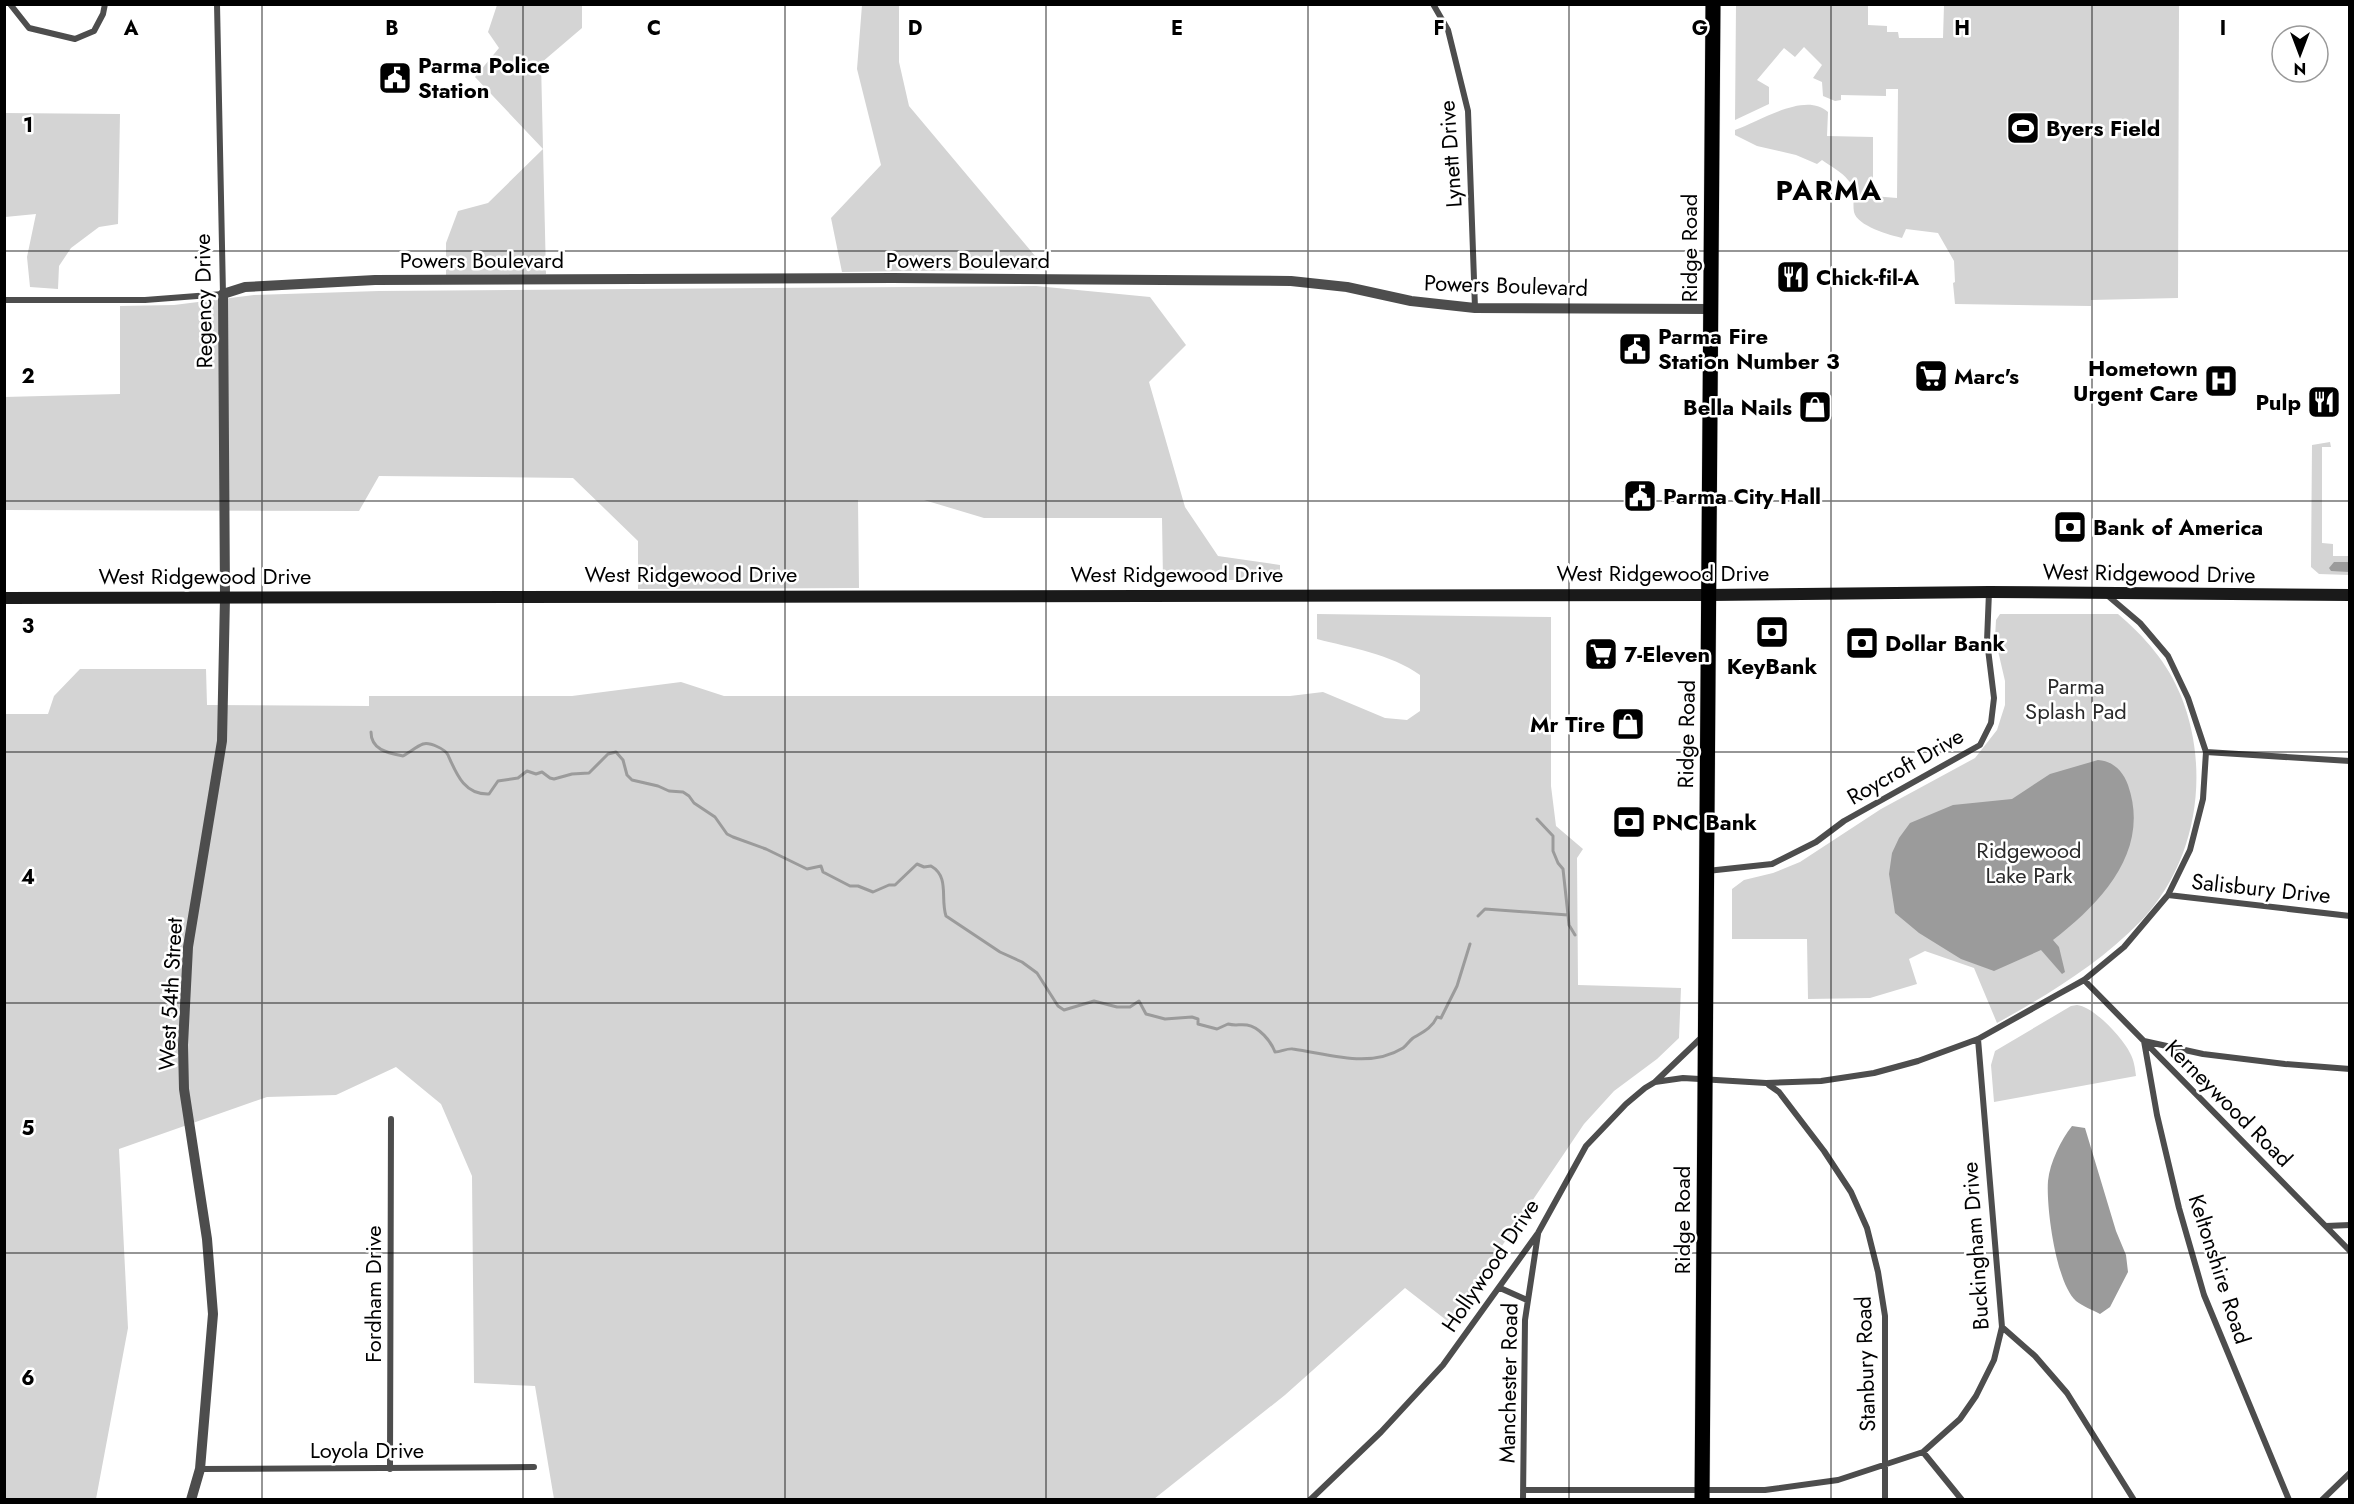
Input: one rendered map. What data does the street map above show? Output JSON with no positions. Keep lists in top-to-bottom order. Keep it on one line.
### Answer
{"streets":{"main road":["Ridge Road","West Ridgewood Drive"],"street":["Lynett Drive","Powers Boulevard","Regency Drive","Roycroft Drive","Salisbury Drive","West 54th Street","Kerneywood Road","Buckingham Drive","Hollywood Drive","Keltonshire Road","Fordham Drive","Stanbury Road","Manchester Road","Loyola Drive"]},"crossings":[["Lynett Drive","Powers Boulevard"],["Ridge Road","Powers Boulevard"],["Ridge Road","West Ridgewood Drive"],["Ridge Road","Roycroft Drive"],["Ridge Road","Buckingham Drive"],["Ridge Road","Hollywood Drive"],["Powers Boulevard","Regency Drive"],["Regency Drive","West Ridgewood Drive"],["Regency Drive","West 54th Street"],["West Ridgewood Drive","Roycroft Drive"],["West Ridgewood Drive","West 54th Street"],["Salisbury Drive","Hollywood Drive"],["West 54th Street","Loyola Drive"],["Kerneywood Road","Hollywood Drive"],["Kerneywood Road","Keltonshire Road"],["Buckingham Drive","Hollywood Drive"],["Buckingham Drive","Stanbury Road"],["Buckingham Drive","Manchester Road"],["Hollywood Drive","Stanbury Road"],["Hollywood Drive","Manchester Road"],["Fordham Drive","Loyola Drive"]],"districts":["PARMA"],"parks":["Parma Splash Pad","Ridgewood Lake Park"],"places":{"public building":["Parma Police Station","Parma Fire Station Number 3","Parma City Hall"],"sports":["Byers Field"],"restaurant":["Chick-fil-A","Pulp"],"supermarket":["Marc's","7-Eleven"],"hospital":["Hometown Urgent Care"],"shop":["Bella Nails","Mr Tire"],"bank":["Bank of America","KeyBank","Dollar Bank","PNC Bank"]},"north":"bottom","grid":{"columns":["A","B","C","D","E","F","G","H","I"],"rows":["1","2","3","4","5","6"]}}
